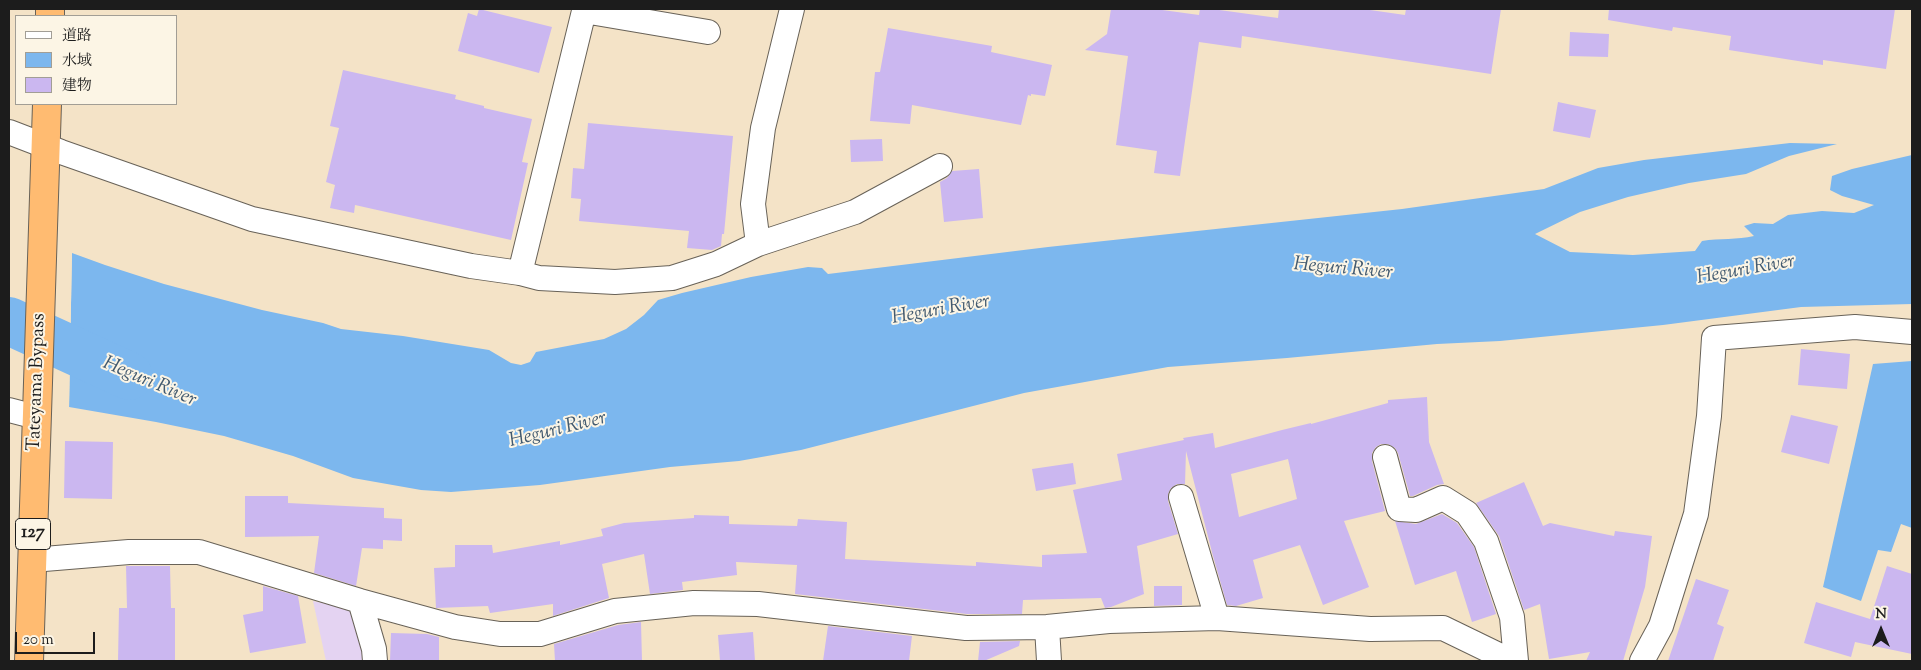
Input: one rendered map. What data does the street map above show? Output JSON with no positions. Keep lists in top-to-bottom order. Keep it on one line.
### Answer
{"streets":{"highway":["Tateyama Bypass","127"]},"water":["Heguri River"],"legend":["道路","水域","建物"],"scale_bar":"20 m","north":"top"}
